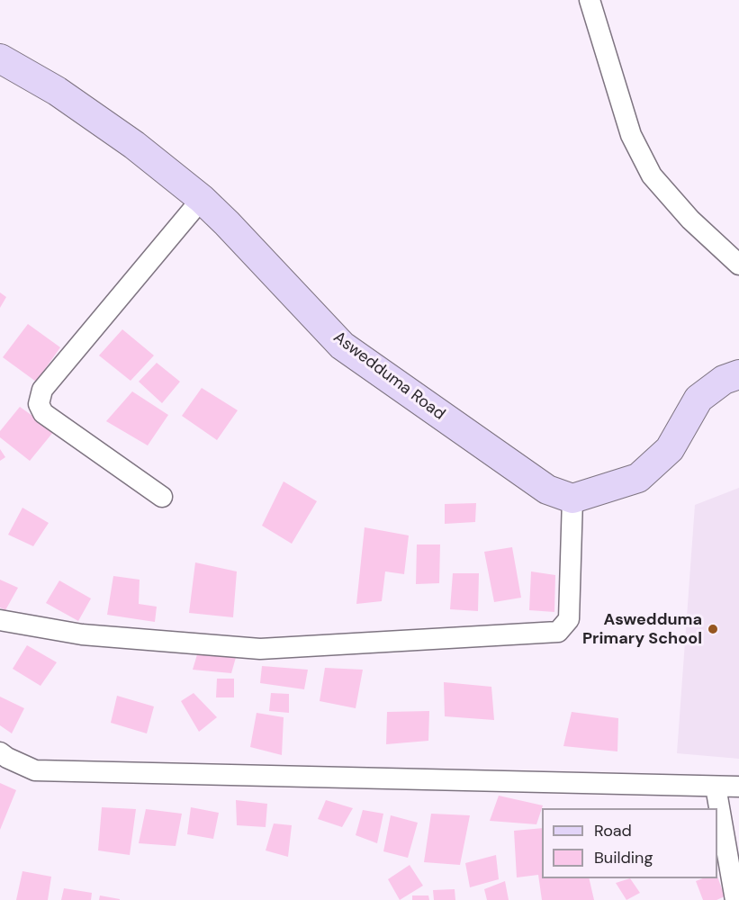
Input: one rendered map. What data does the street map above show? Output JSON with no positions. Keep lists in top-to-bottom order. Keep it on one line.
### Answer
{"streets":{"street":["Aswedduma Road"]},"places":["Aswedduma Primary School"],"legend":["Road","Building"]}
